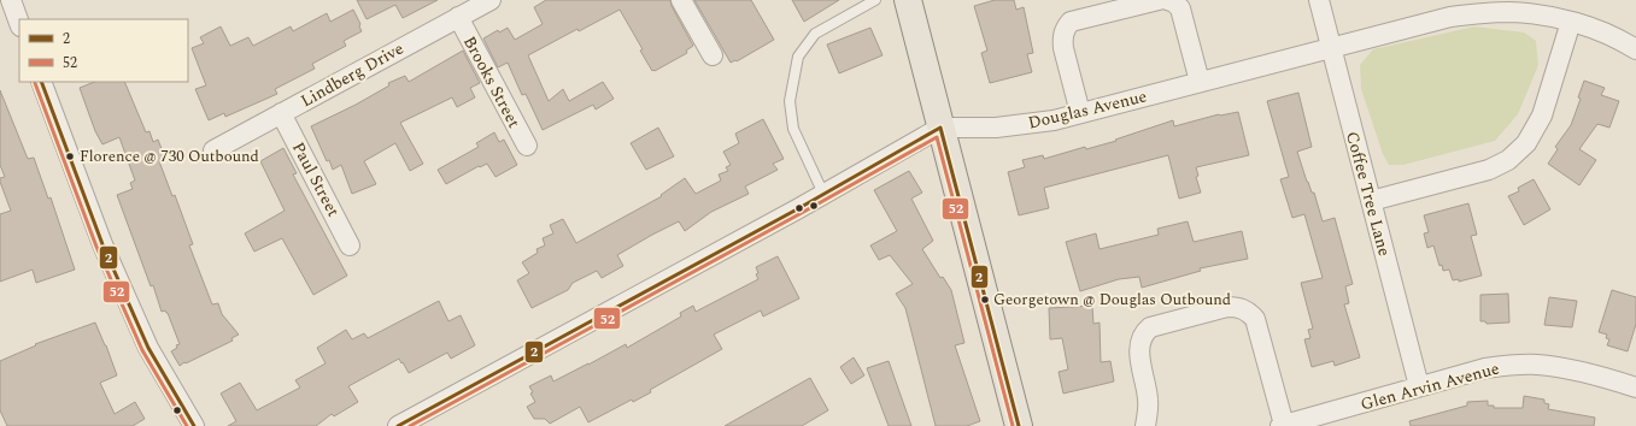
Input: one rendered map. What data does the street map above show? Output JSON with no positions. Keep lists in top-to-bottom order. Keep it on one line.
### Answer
{"streets":{"street":["Lindberg Drive","Brooks Street","Douglas Avenue","Paul Street","Coffee Tree Lane","Glen Arvin Avenue"]},"crossings":[["Lindberg Drive","Brooks Street"],["Lindberg Drive","Paul Street"],["Douglas Avenue","Coffee Tree Lane"],["Coffee Tree Lane","Glen Arvin Avenue"]],"places":["Florence @ 730 Outbound","Georgetown @ Douglas Outbound"],"lines":["transit line 2","transit line 52"],"legend":["2","52"]}
